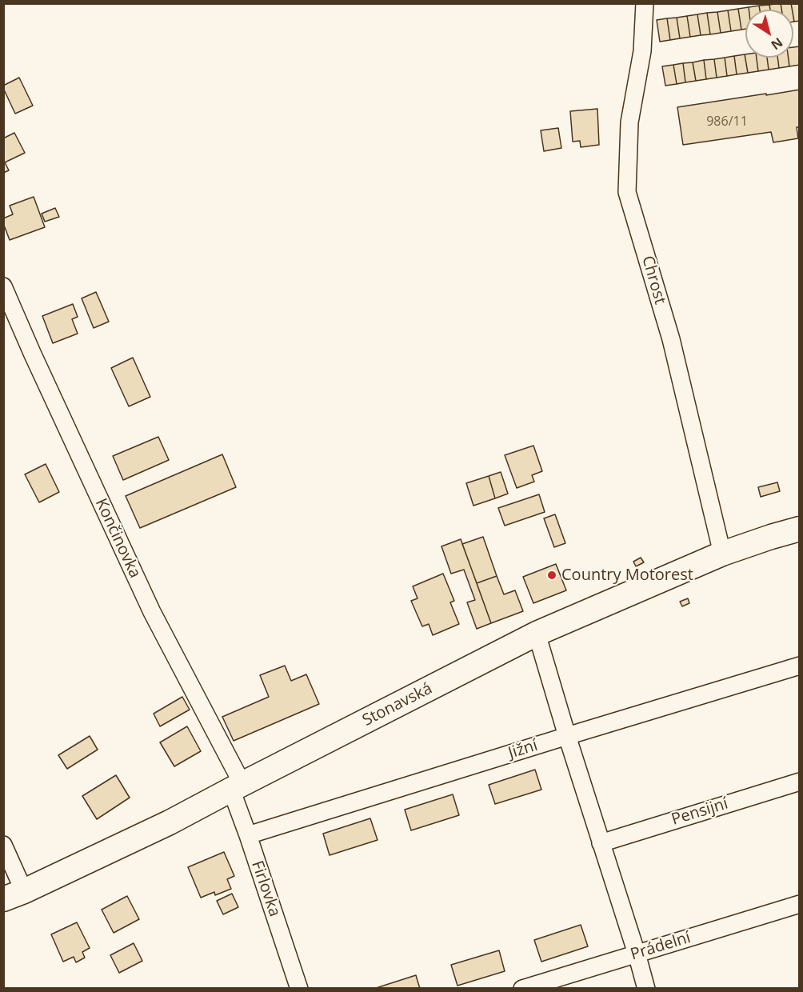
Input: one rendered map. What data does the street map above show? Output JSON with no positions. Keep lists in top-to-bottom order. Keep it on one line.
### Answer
{"streets":{"main road":["Stonavská"],"street":["Chrost","Končinovka","Jižní","Pensijní","Firlovka","Prádelní"]},"crossings":[["Chrost","Stonavská"],["Končinovka","Stonavská"],["Končinovka","Firlovka"],["Stonavská","Firlovka"],["Jižní","Firlovka"]],"places":["Country Motorest"],"house_numbers":["986/11"],"north":"bottom right"}
